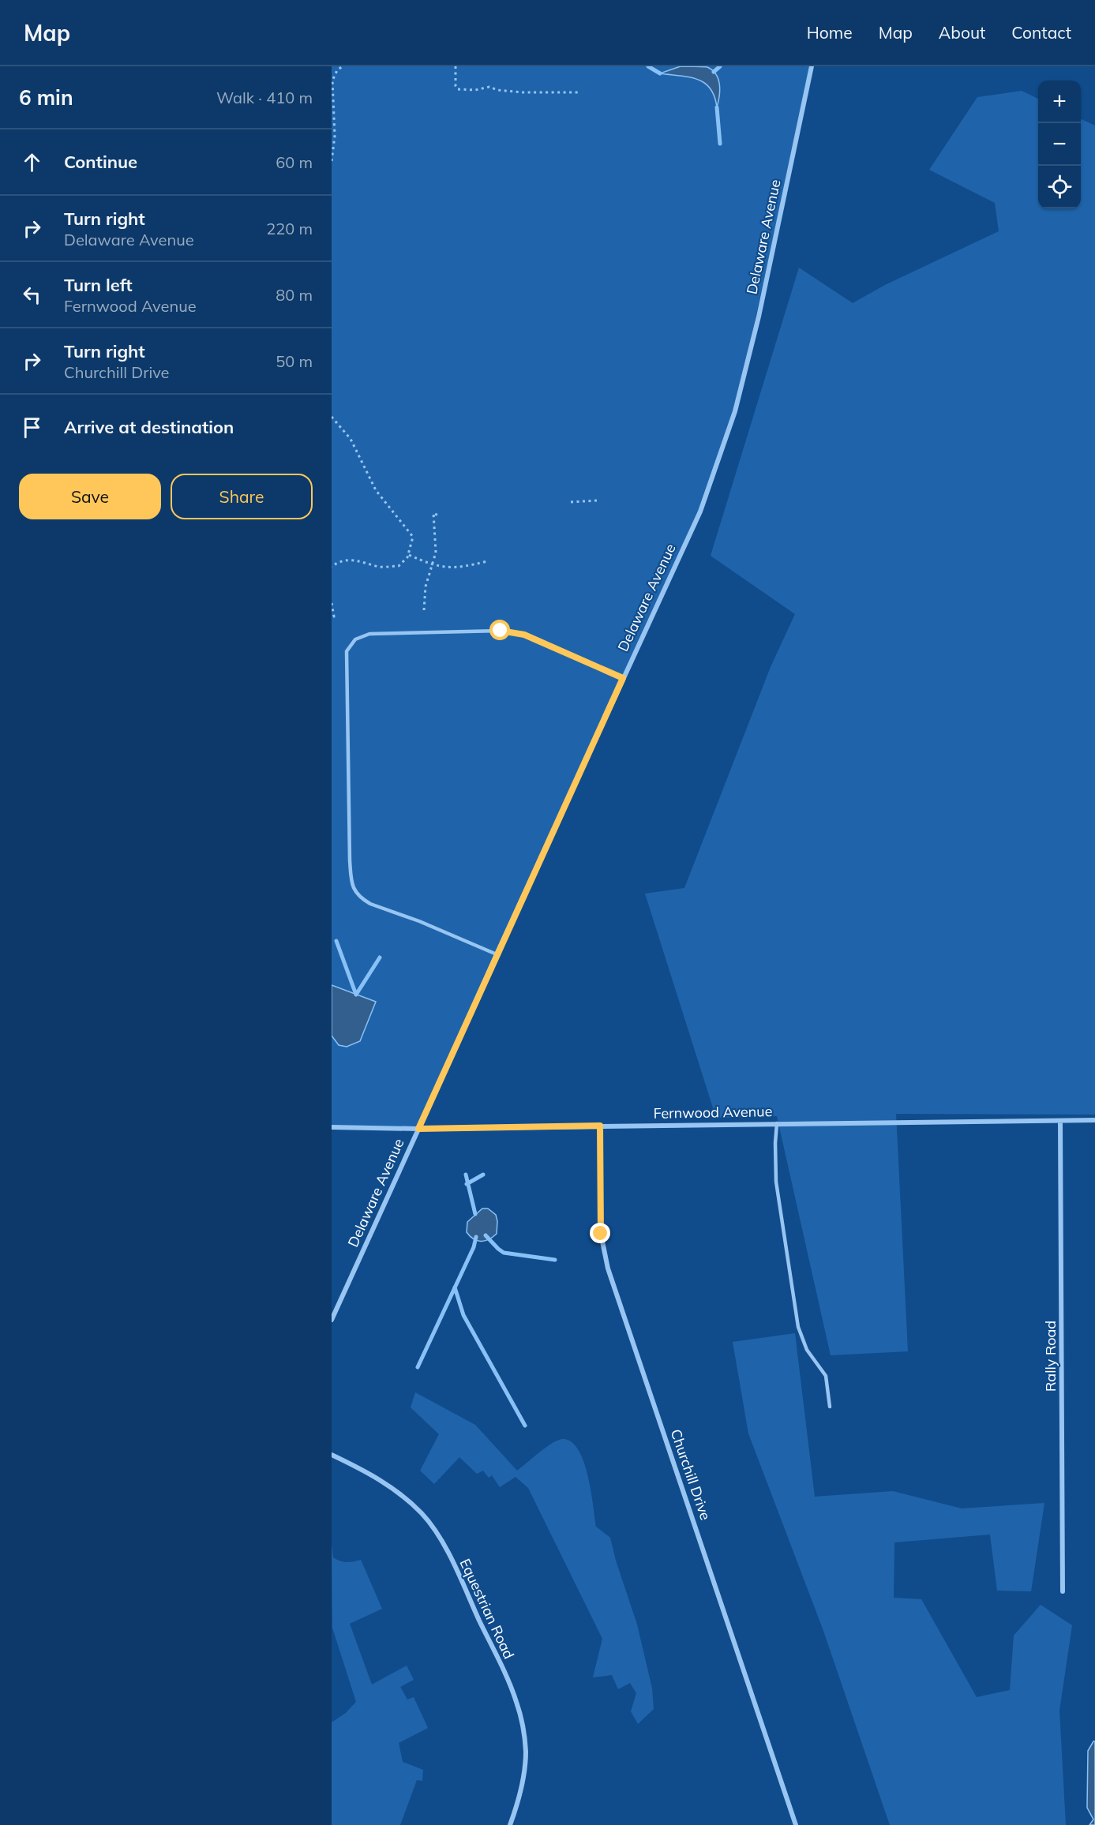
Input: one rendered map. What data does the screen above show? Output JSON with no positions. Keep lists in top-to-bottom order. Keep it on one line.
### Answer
{"streets":{"street":["Delaware Avenue","Fernwood Avenue","Rally Road","Churchill Drive","Equestrian Road"]},"crossings":[["Delaware Avenue","Fernwood Avenue"],["Fernwood Avenue","Rally Road"],["Fernwood Avenue","Churchill Drive"]],"page":{"header":"Map","nav":["Home","Map","About","Contact"],"heading":["6 min","Walk · 410 m"],"map_buttons":["+","−"],"list":[["Continue","60 m"],["Turn right","Delaware Avenue","220 m"],["Turn left","Fernwood Avenue","80 m"],["Turn right","Churchill Drive","50 m"],"Arrive at destination"],"buttons":["Save","Share"]}}
